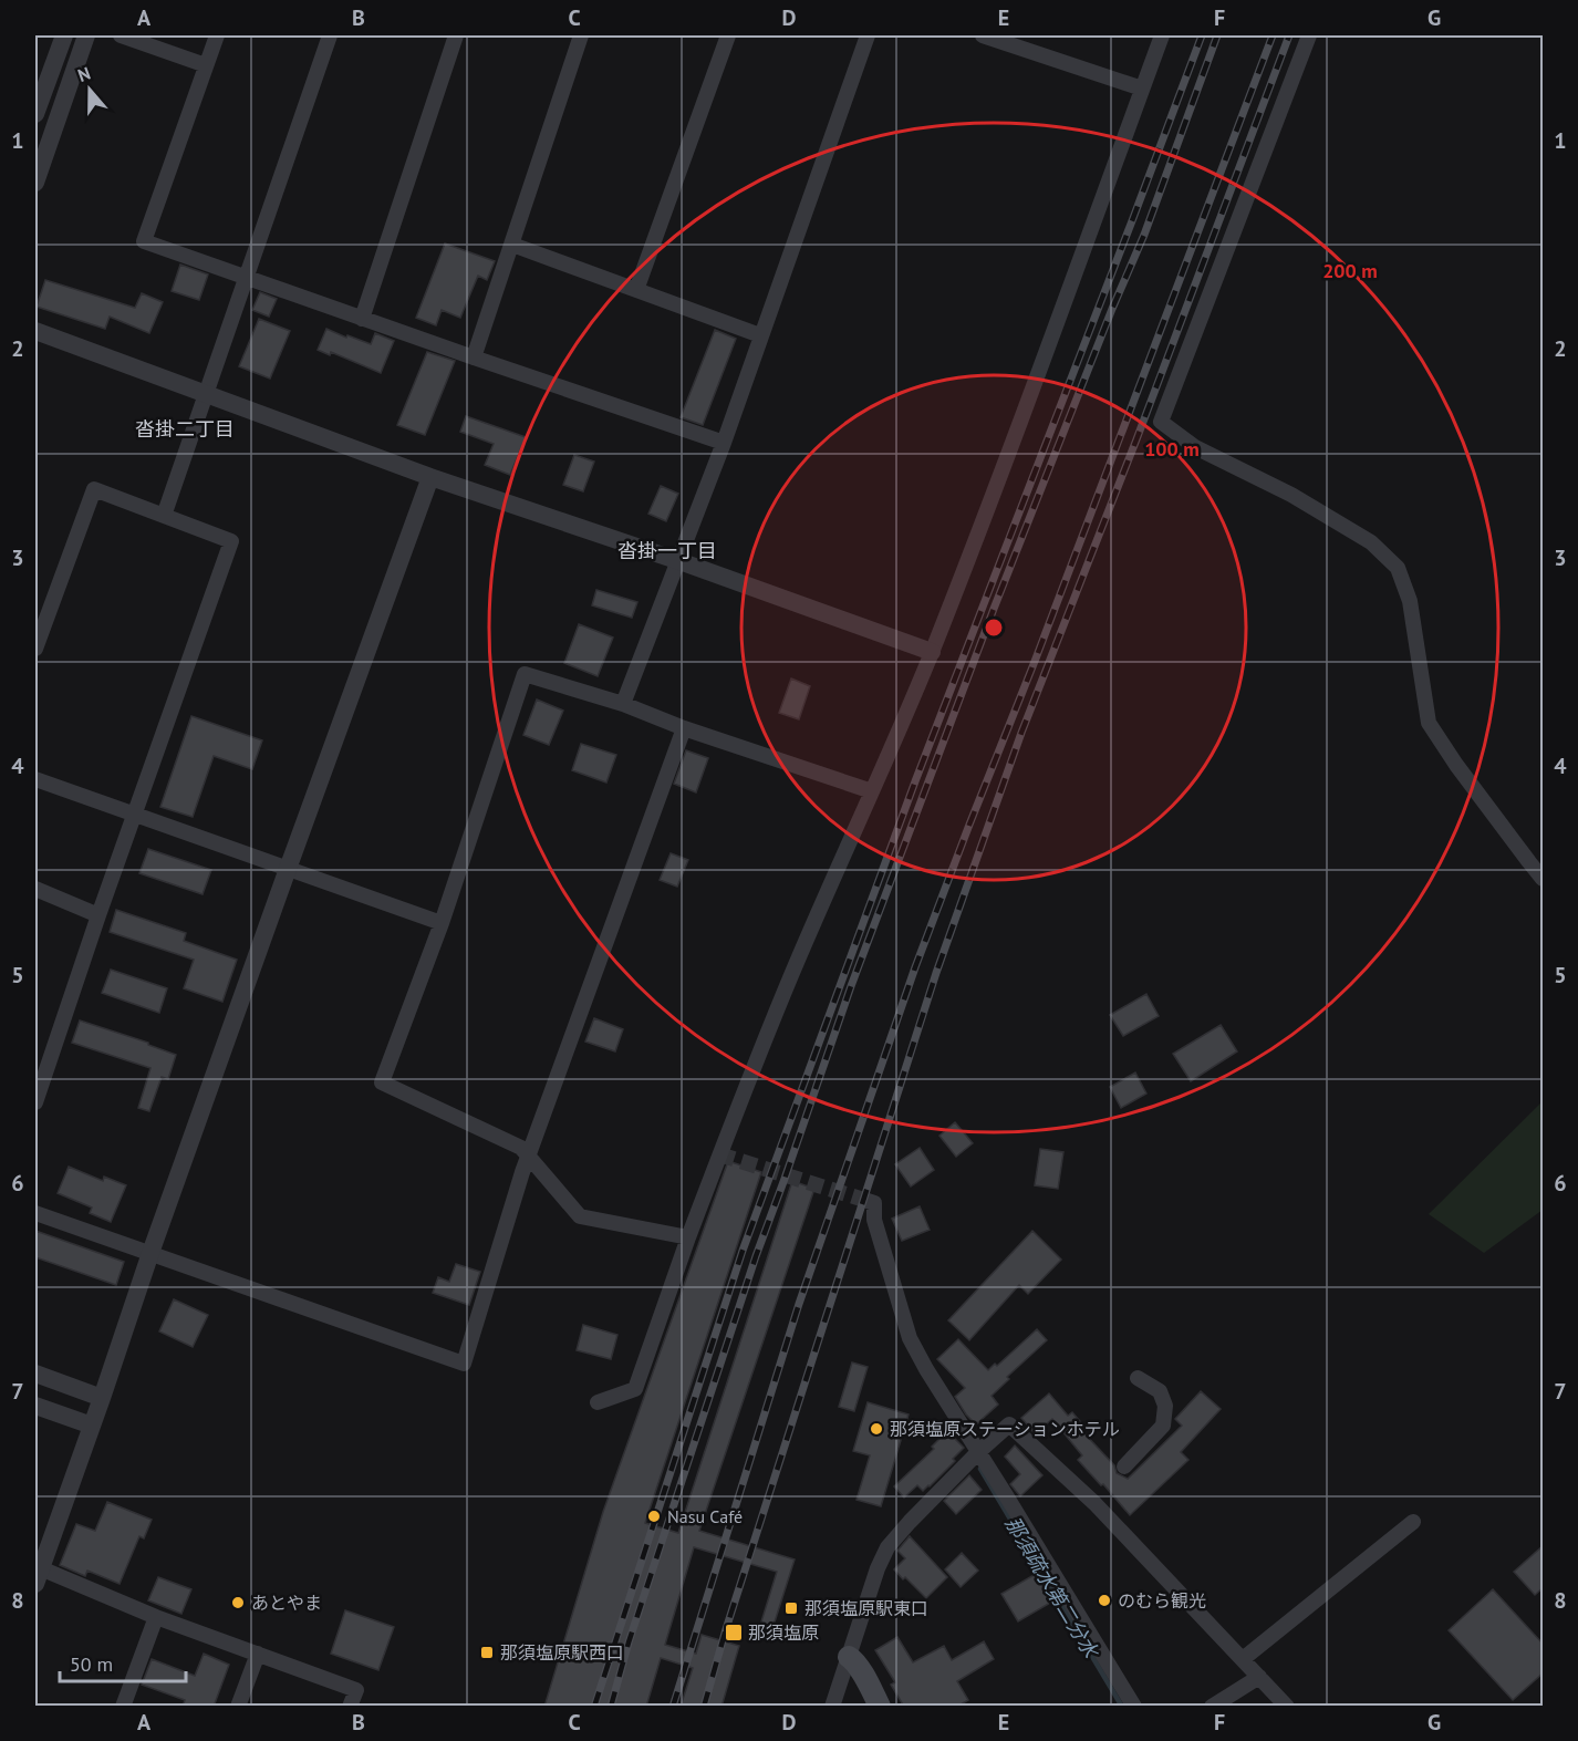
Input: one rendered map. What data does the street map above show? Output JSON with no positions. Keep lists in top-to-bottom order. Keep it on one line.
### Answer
{"districts":["沓掛二丁目","沓掛一丁目"],"water":["那須疏水第二分水"],"places":{"other":["那須塩原ステーションホテル","Nasu Café","のむら観光","あとやま"],"transit":["那須塩原駅東口","那須塩原","那須塩原駅西口"]},"scale_bar":"50 m","north":"top","grid":{"columns":["A","B","C","D","E","F","G"],"rows":["1","2","3","4","5","6","7","8"]},"rings":["200 m","100 m"]}
